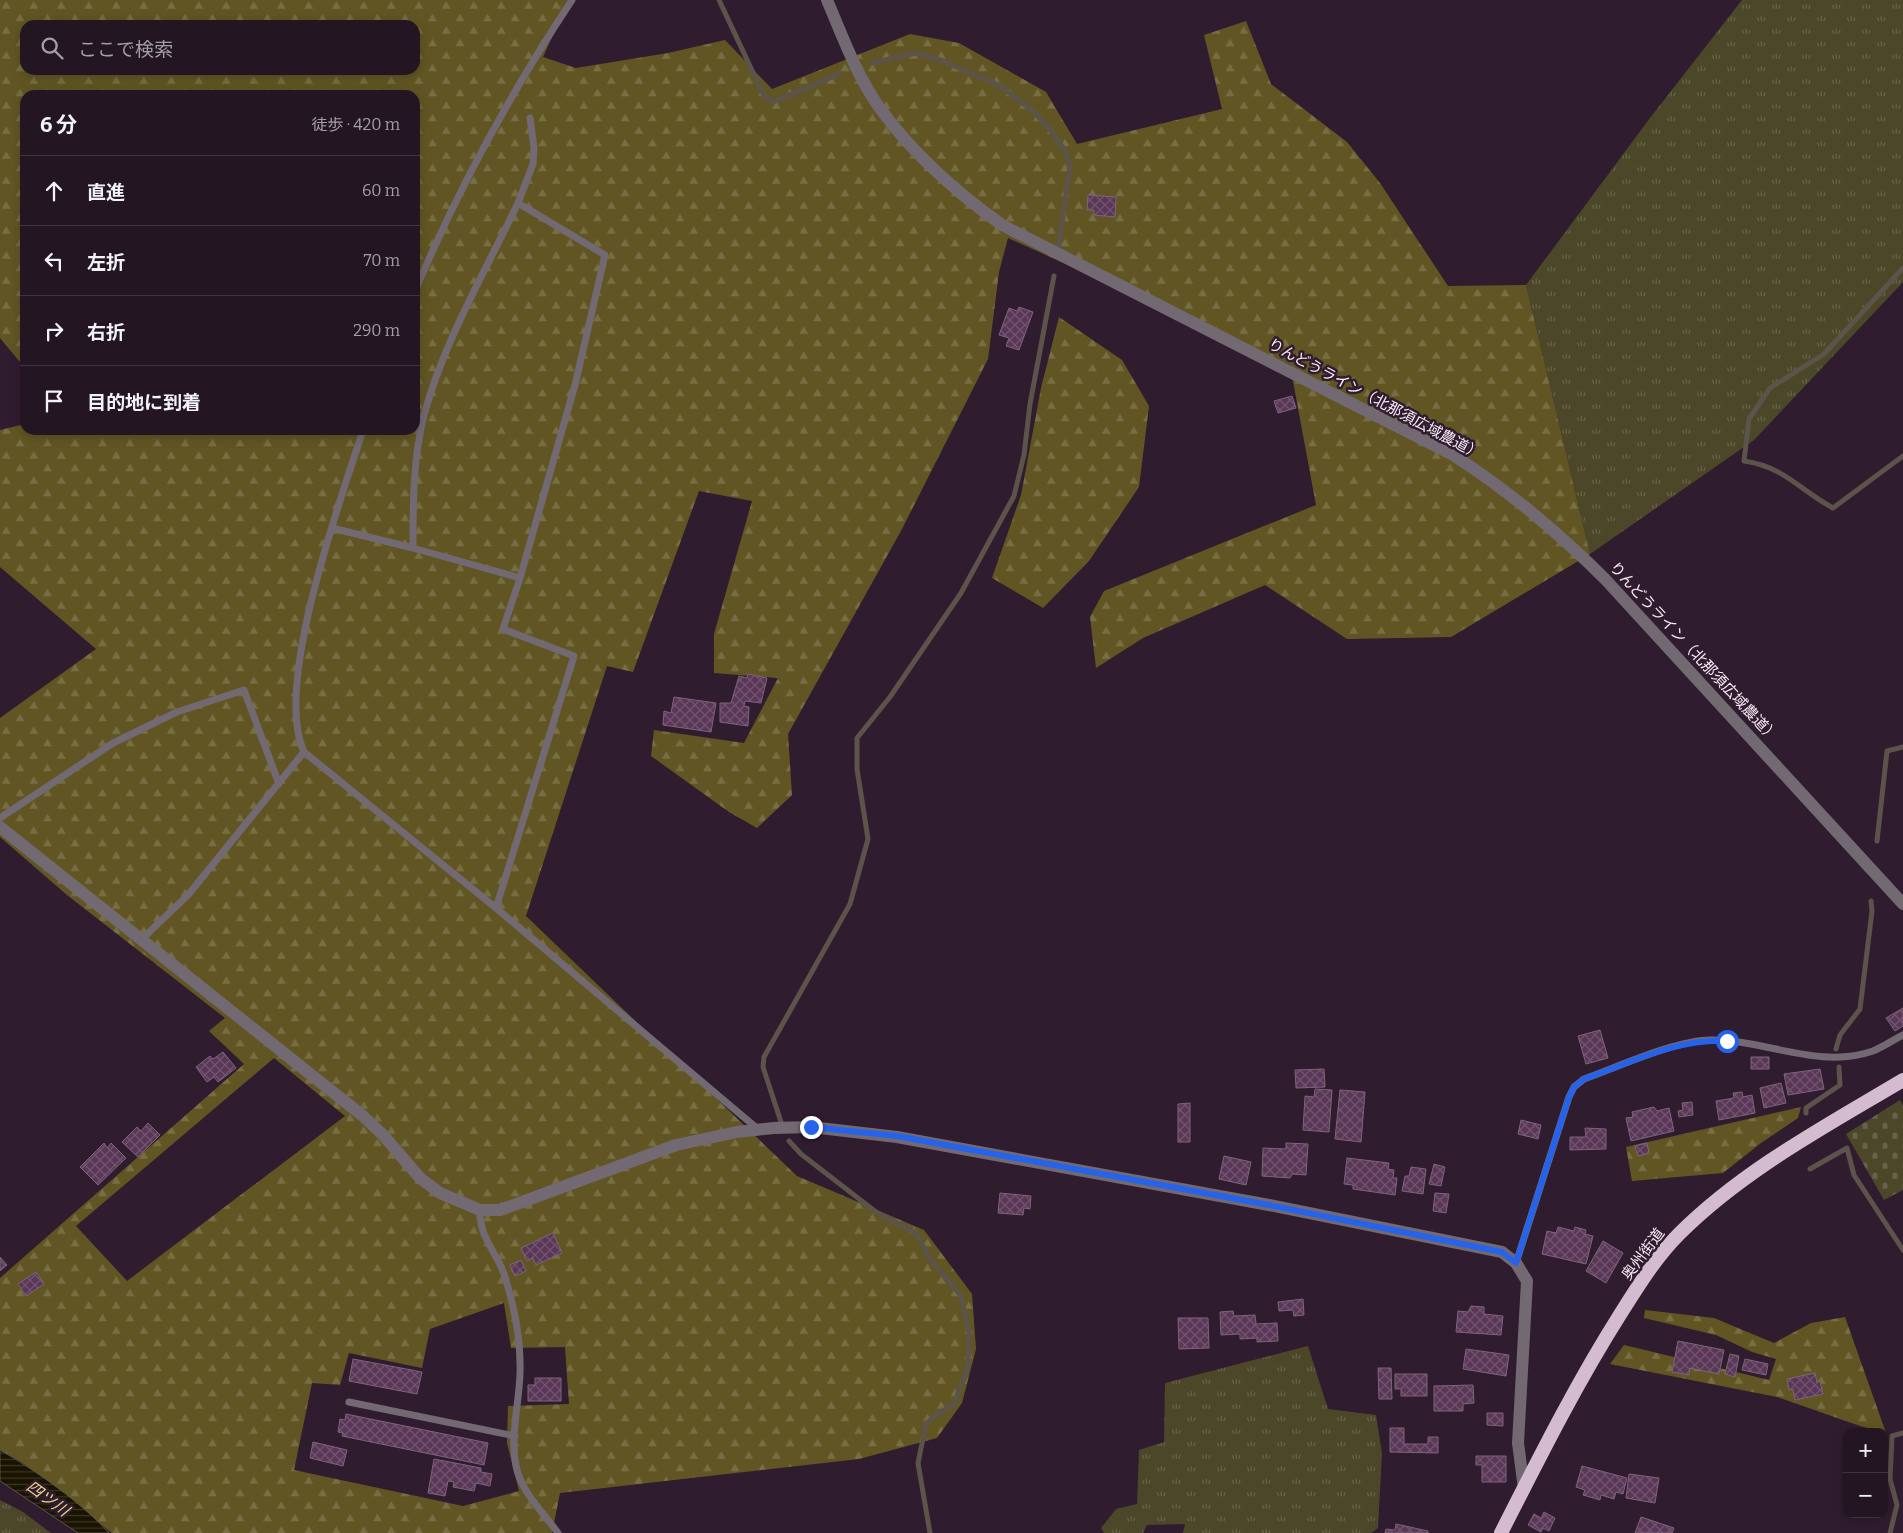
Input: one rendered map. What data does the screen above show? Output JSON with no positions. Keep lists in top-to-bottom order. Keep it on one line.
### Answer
{"streets":{"highway":["奥州街道"],"street":["りんどうライン（北那須広域農道）"]},"water":["四ツ川"],"page":{"search":"ここで検索","heading":["6 分","徒歩 · 420 m"],"list":[["直進","60 m"],["左折","70 m"],["右折","290 m"],"目的地に到着"],"map_buttons":["+","−"]}}
